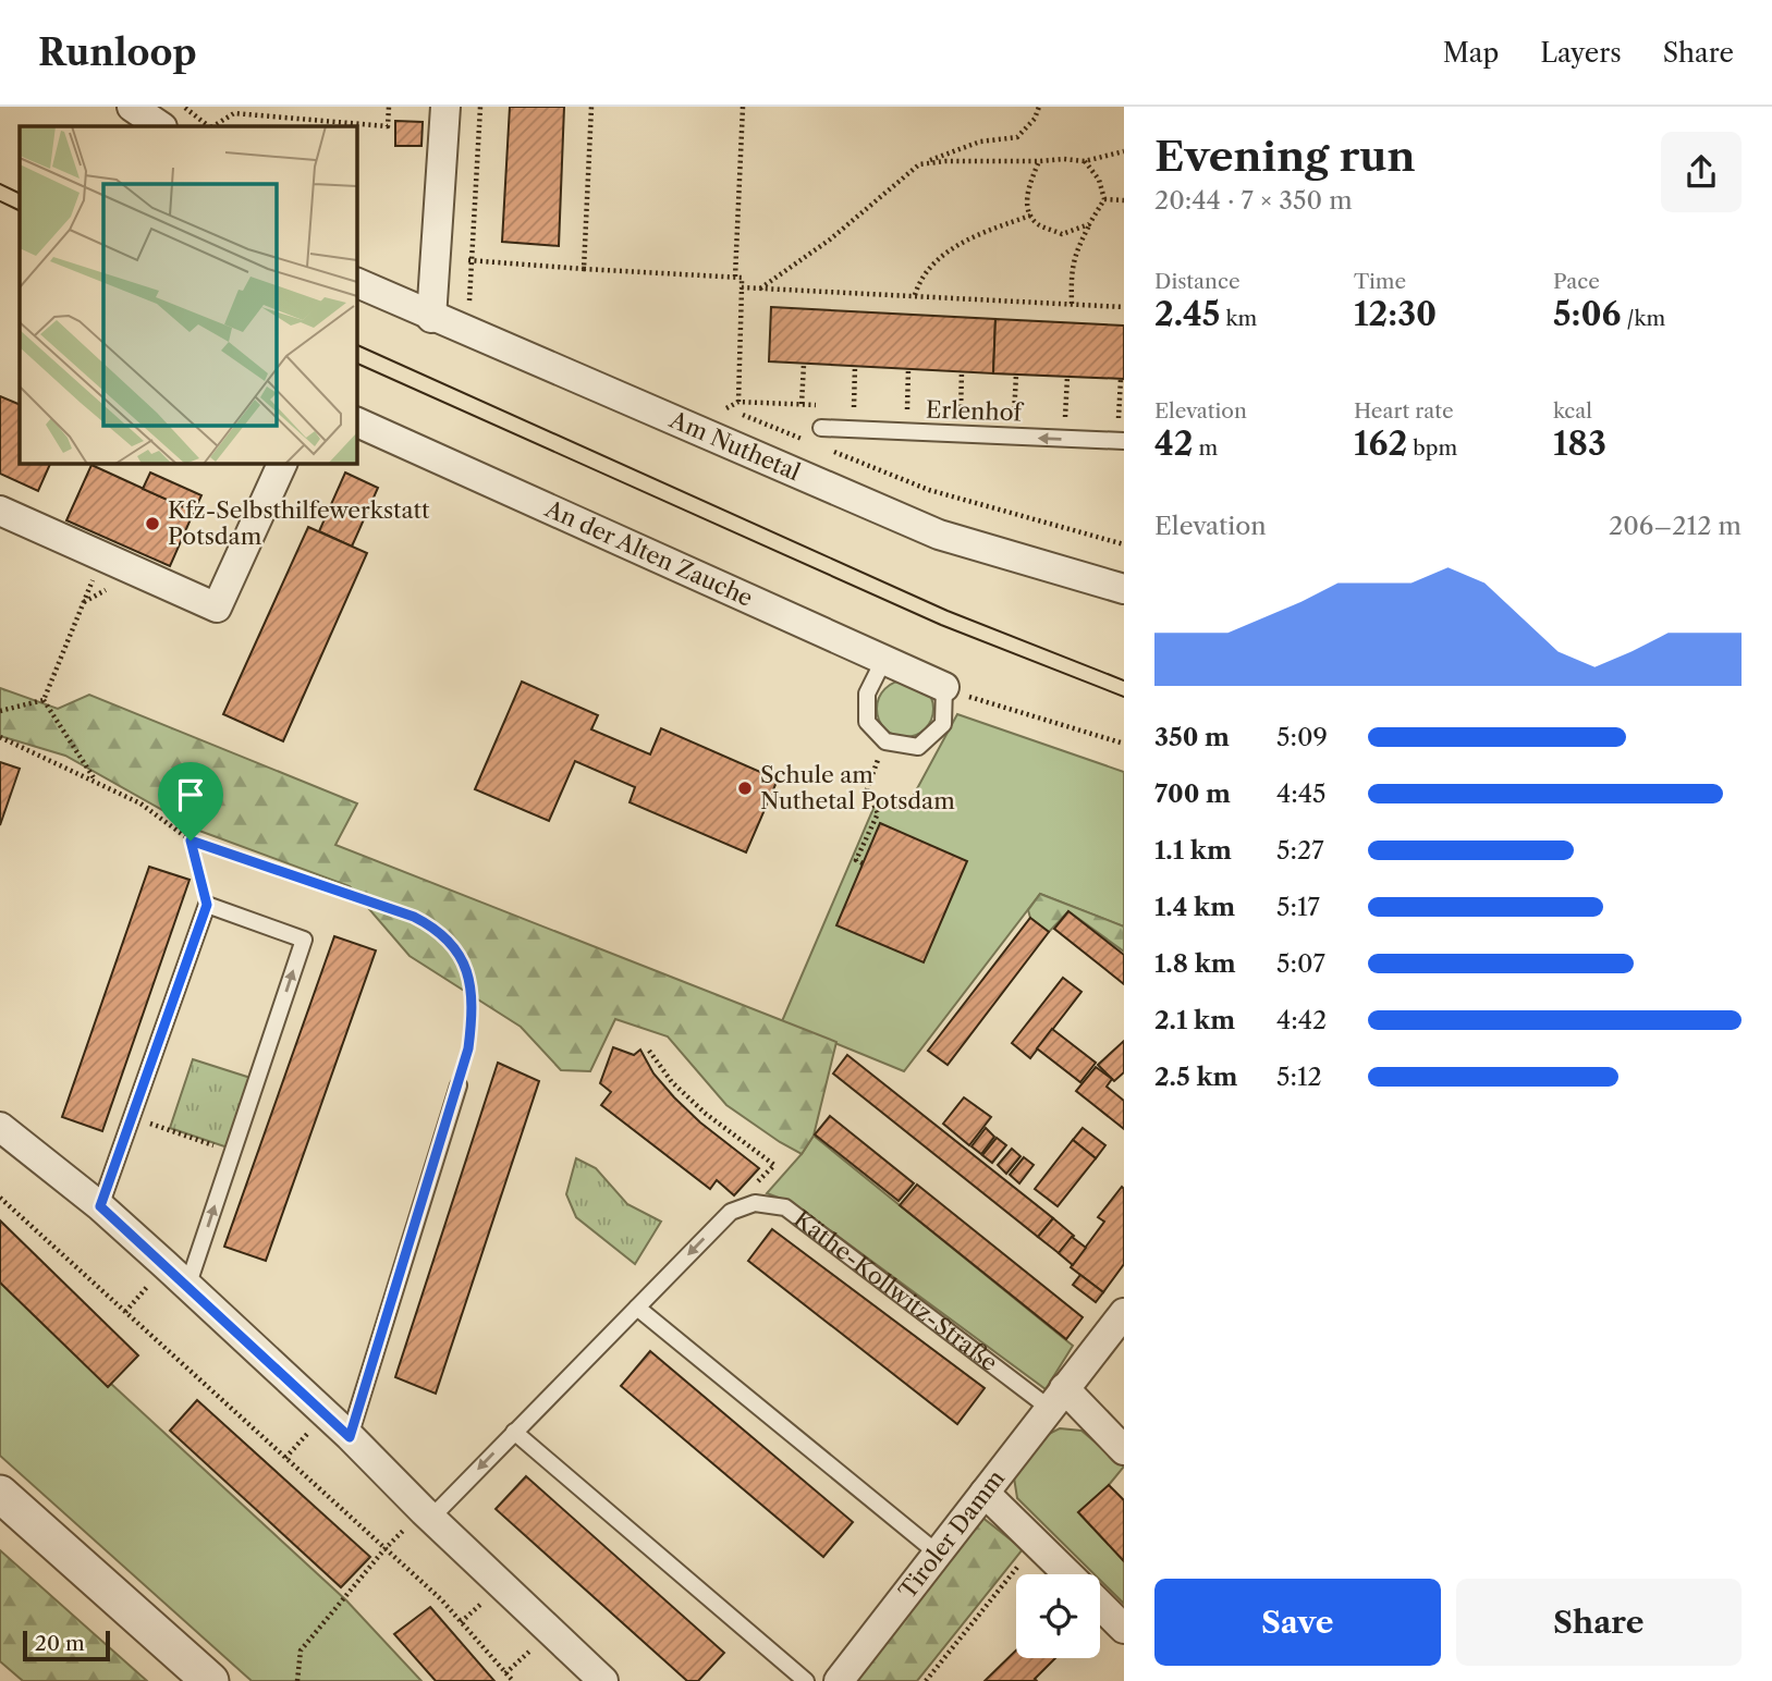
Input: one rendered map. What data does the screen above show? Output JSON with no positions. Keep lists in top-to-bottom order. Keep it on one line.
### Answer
{"streets":{"street":["Am Nuthetal","An der Alten Zauche","Tiroler Damm"],"lane":["Erlenhof","Käthe-Kollwitz-Straße"]},"crossings":[["Käthe-Kollwitz-Straße","Tiroler Damm"]],"one_way":["Erlenhof"],"places":["Kfz-Selbsthilfewerkstatt Potsdam","Schule am Nuthetal Potsdam"],"scale_bar":"20 m","page":{"header":"Runloop","nav":["Map","Layers","Share"],"heading":["Evening run","20:44 · 7 × 350 m"],"stats":[["Distance","2.45 km"],["Time","12:30"],["Pace","5:06 /km"],["Elevation","42 m"],["Heart rate","162 bpm"],["kcal","183"]],"chart":["Elevation","206–212 m"],"list":[{"name":"350 m","note":"5:09"},{"name":"700 m","note":"4:45"},{"name":"1.1 km","note":"5:27"},{"name":"1.4 km","note":"5:17"},{"name":"1.8 km","note":"5:07"},{"name":"2.1 km","note":"4:42"},{"name":"2.5 km","note":"5:12"}],"buttons":["Save","Share"],"scale":"20 m"}}
